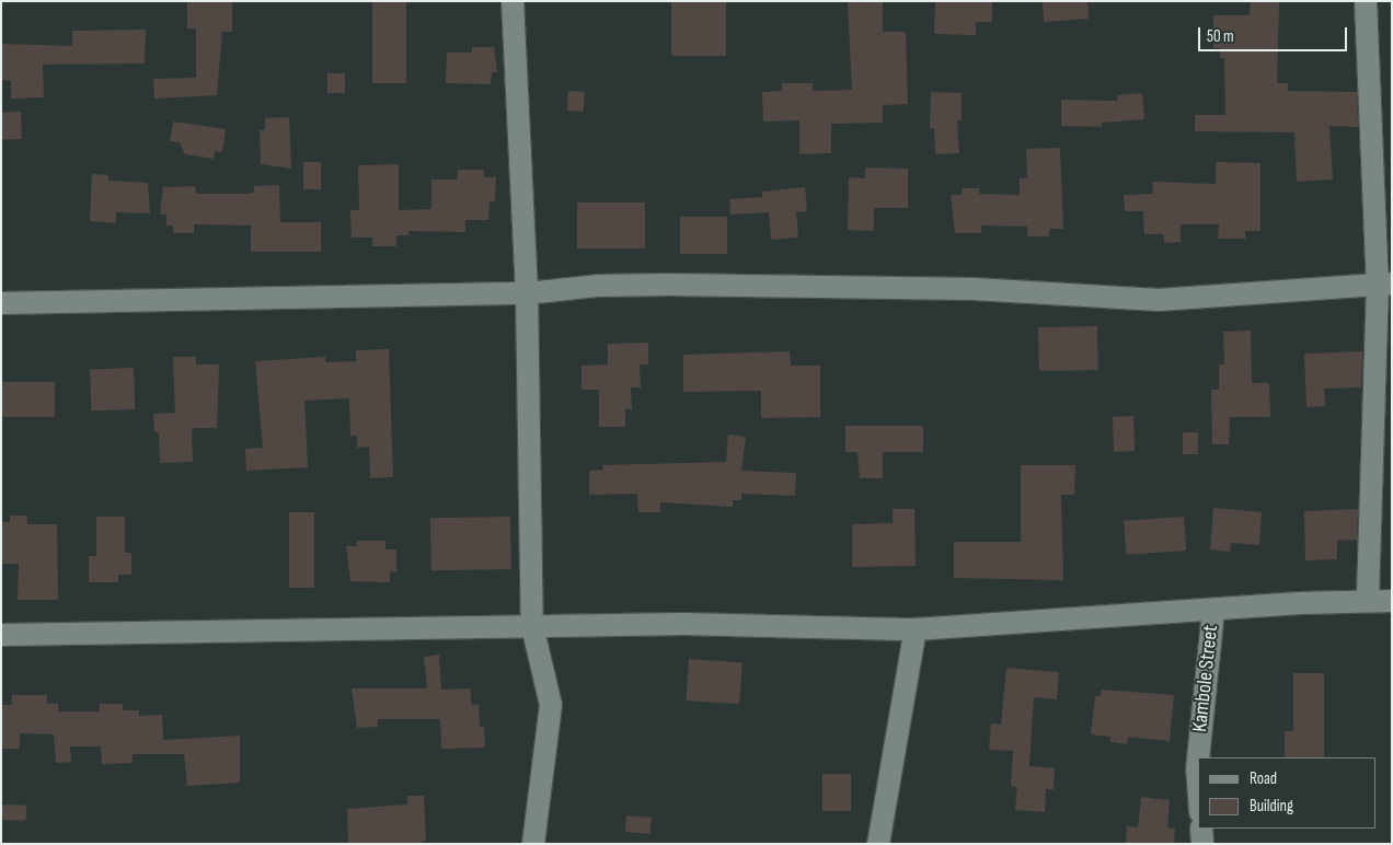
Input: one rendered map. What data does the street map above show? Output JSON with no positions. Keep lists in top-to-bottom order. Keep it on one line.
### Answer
{"streets":{"street":["Kambole Street"]},"legend":["Road","Building"],"scale_bar":"50 m"}
